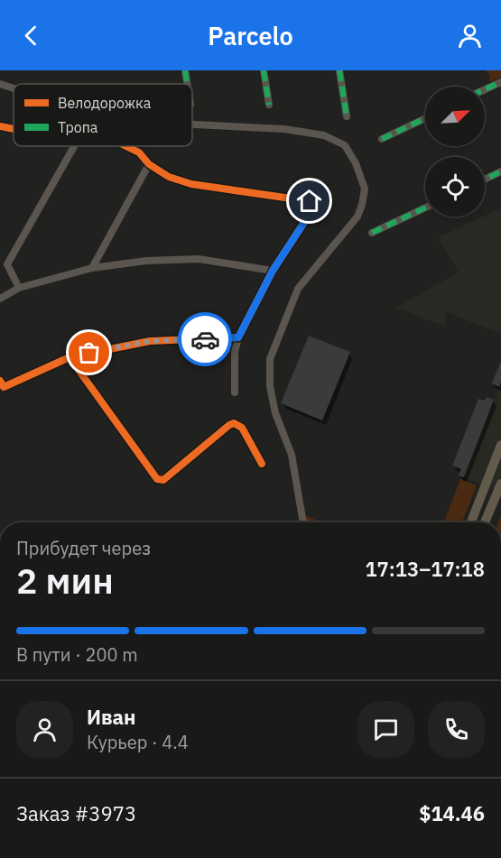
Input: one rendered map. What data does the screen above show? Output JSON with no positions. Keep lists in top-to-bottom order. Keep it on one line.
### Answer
{"legend":["Велодорожка","Тропа"],"north":"top right","page":{"header":"Parcelo","heading":["2 мин","Прибудет через","17:13–17:18"],"panel":["Иван","Курьер · 4.4","Заказ #3973","$14.46"],"bar":"В пути · 200 m"}}
